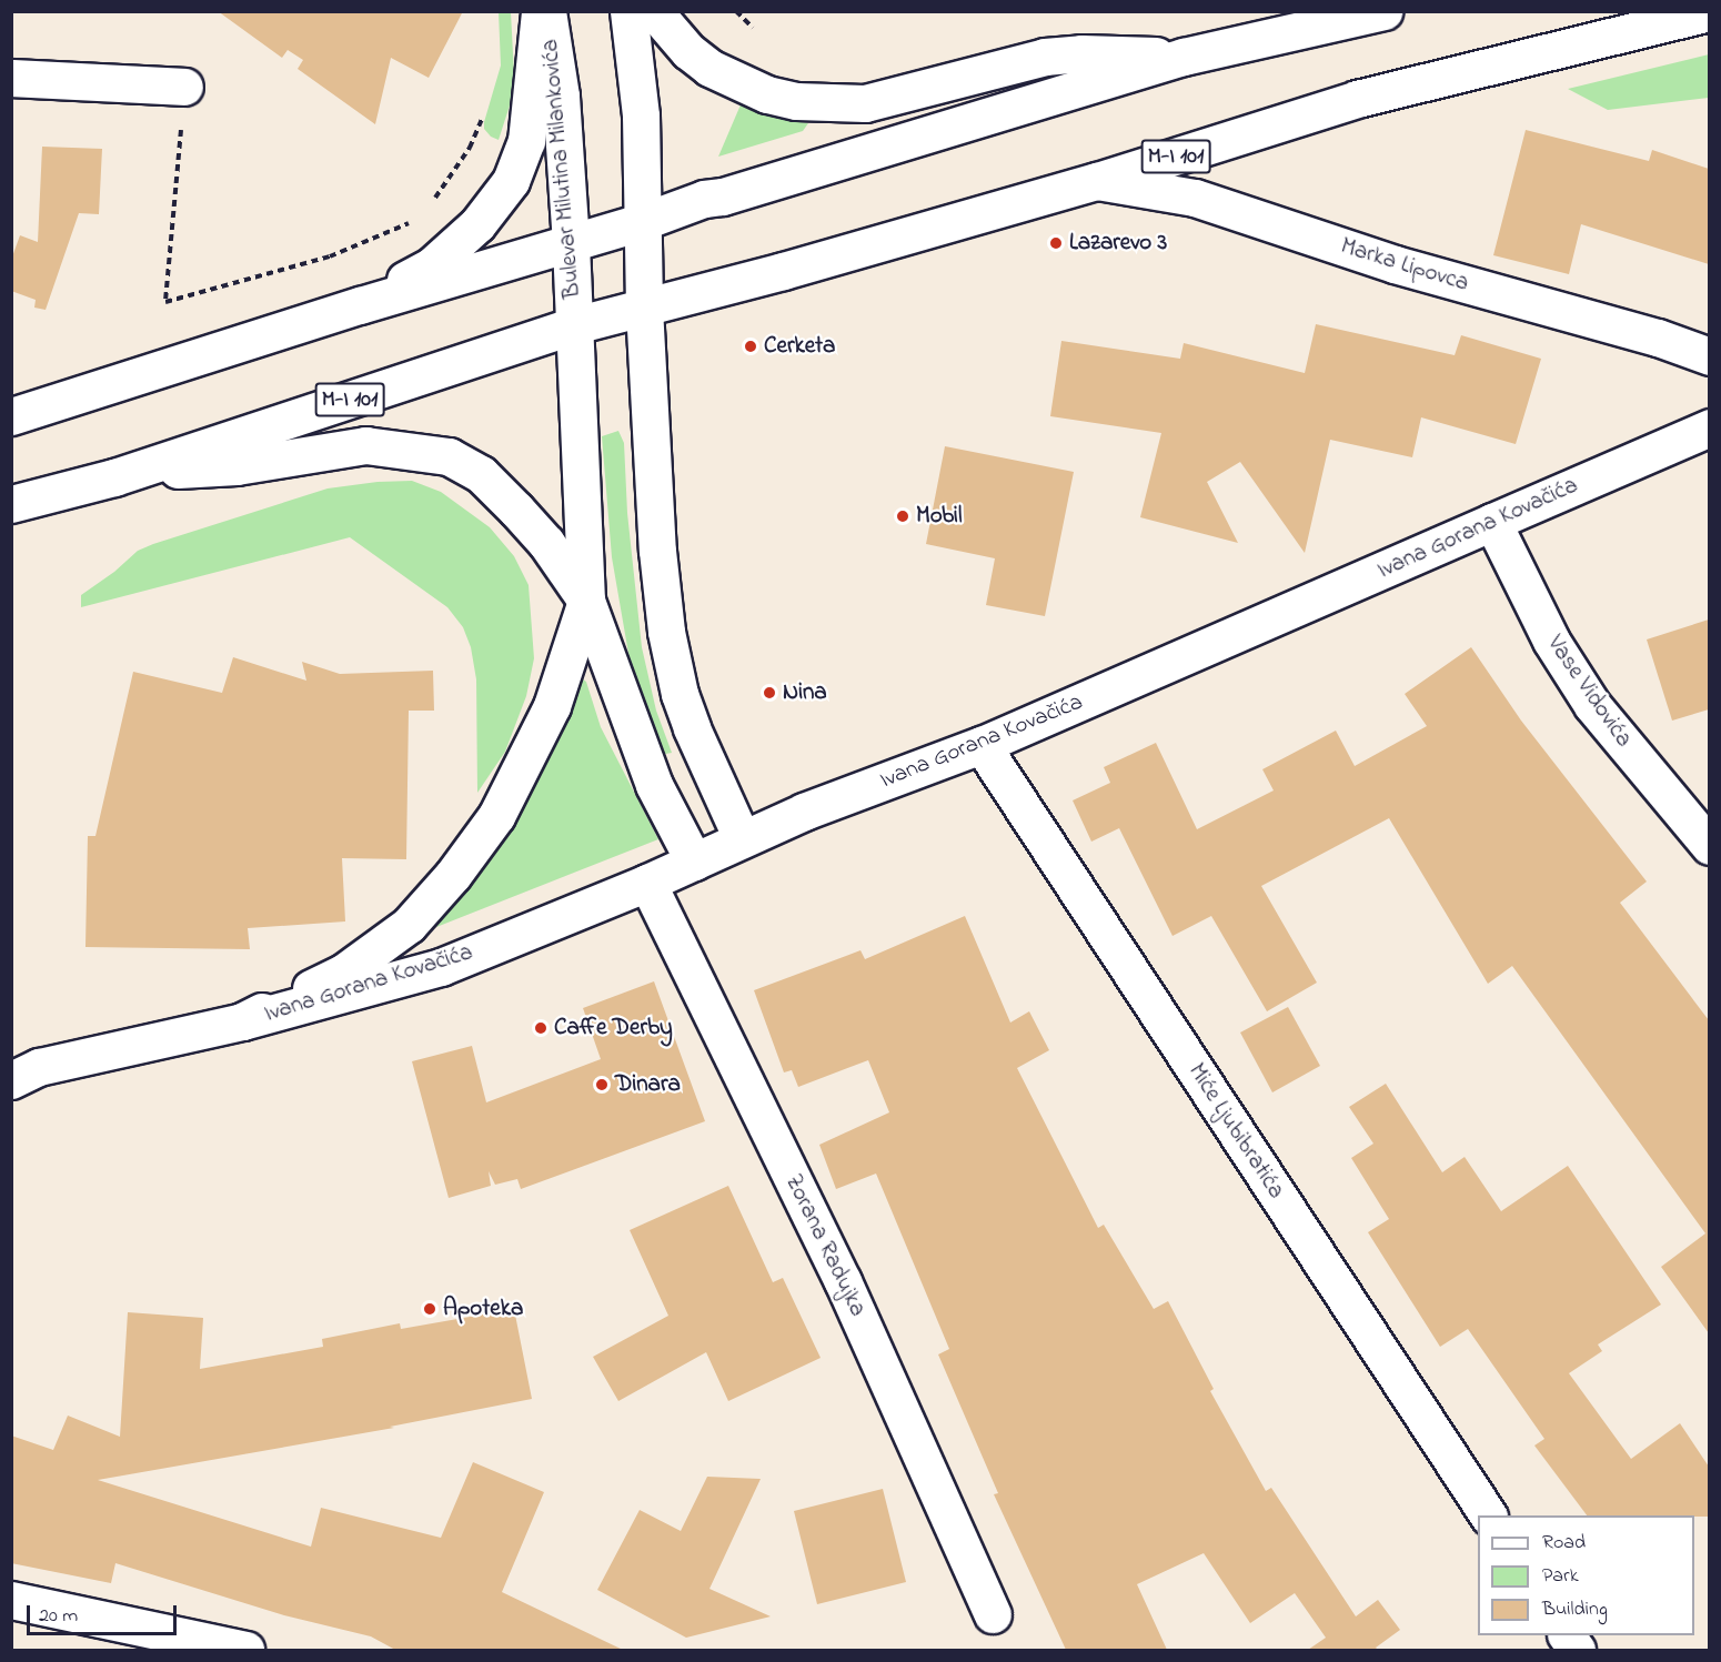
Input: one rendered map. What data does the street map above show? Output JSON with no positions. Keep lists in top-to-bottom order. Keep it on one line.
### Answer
{"streets":{"street":["M-I 101","Bulevar Milutina Milankovića","Marka Lipovca","Ivana Gorana Kovačića","Vase Vidovića","Miće Ljubibratića","Zorana Radujka"]},"crossings":[["M-I 101","Bulevar Milutina Milankovića"],["M-I 101","Marka Lipovca"],["Ivana Gorana Kovačića","Vase Vidovića"],["Ivana Gorana Kovačića","Miće Ljubibratića"],["Ivana Gorana Kovačića","Zorana Radujka"]],"places":["Lazarevo 3","Cerketa","Mobil","Nina","Caffe Derby","Dinara","Apoteka"],"legend":["Road","Park","Building"],"scale_bar":"20 m"}
